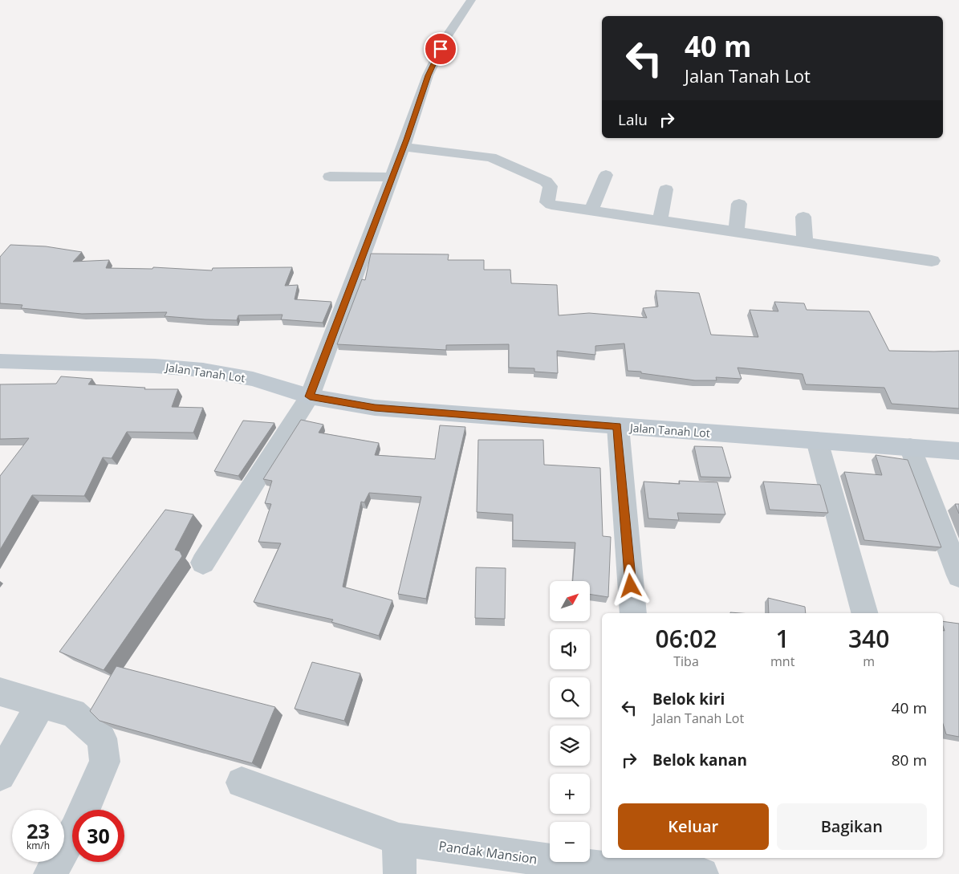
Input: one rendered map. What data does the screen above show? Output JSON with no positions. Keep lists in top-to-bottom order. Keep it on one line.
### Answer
{"streets":{"main road":["Jalan Tanah Lot"],"street":["Pandak Mansion"]},"north":"top right","page":{"turn":["40 m","Jalan Tanah Lot"],"then":"Lalu","map_buttons":["+","−"],"eta":["06:02","Tiba","1","mnt","340","m"],"list":[{"name":"Belok kiri","note":"Jalan Tanah Lot","value":"40 m"},{"name":"Belok kanan","value":"80 m"}],"buttons":["Keluar","Bagikan"],"speed":"23 km/h","limit":"30"}}
